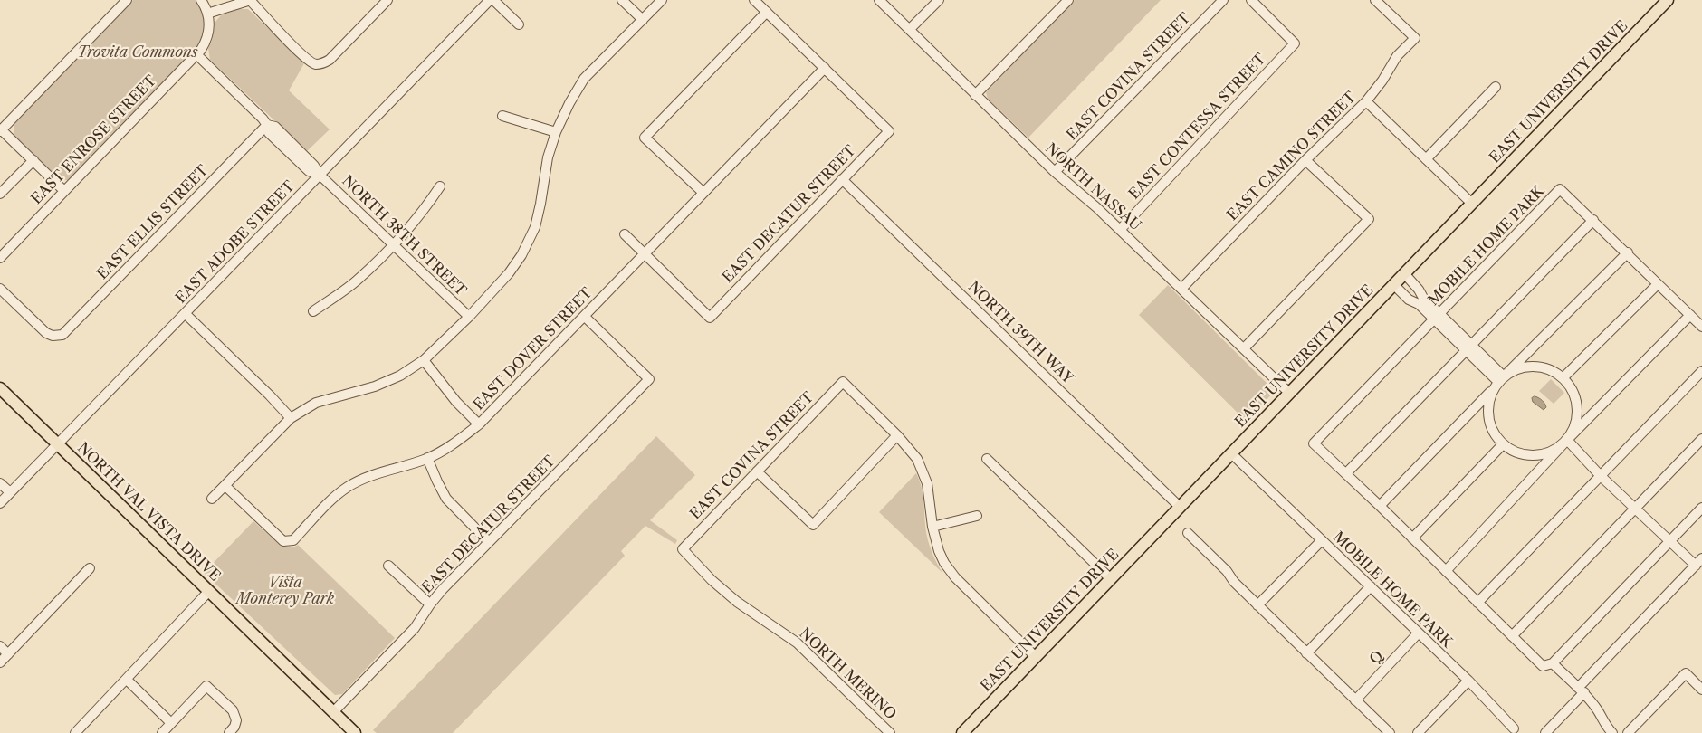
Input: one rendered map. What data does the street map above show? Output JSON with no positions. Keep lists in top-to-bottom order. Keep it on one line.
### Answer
{"streets":{"main road":["EAST UNIVERSITY DRIVE","NORTH VAL VISTA DRIVE"],"street":["EAST COVINA STREET","EAST CONTESSA STREET","EAST ENROSE STREET","EAST CAMINO STREET","NORTH NASSAU","EAST DECATUR STREET","EAST ELLIS STREET","NORTH 38TH STREET","EAST ADOBE STREET","MOBILE HOME PARK","NORTH 39TH WAY","EAST DOVER STREET","Q","NORTH MERINO"]},"crossings":[["EAST COVINA STREET","NORTH NASSAU"],["EAST COVINA STREET","NORTH MERINO"],["EAST UNIVERSITY DRIVE","NORTH NASSAU"],["EAST UNIVERSITY DRIVE","MOBILE HOME PARK"],["EAST UNIVERSITY DRIVE","NORTH 39TH WAY"],["EAST CONTESSA STREET","NORTH NASSAU"],["EAST ENROSE STREET","NORTH 38TH STREET"],["EAST CAMINO STREET","NORTH NASSAU"],["EAST DECATUR STREET","NORTH 39TH WAY"],["EAST DECATUR STREET","EAST DOVER STREET"],["EAST DECATUR STREET","NORTH VAL VISTA DRIVE"],["EAST ELLIS STREET","NORTH 38TH STREET"],["NORTH 38TH STREET","EAST ADOBE STREET"],["EAST ADOBE STREET","NORTH VAL VISTA DRIVE"],["MOBILE HOME PARK","Q"]],"parks":["Trovita Commons","Vista Monterey Park"]}
